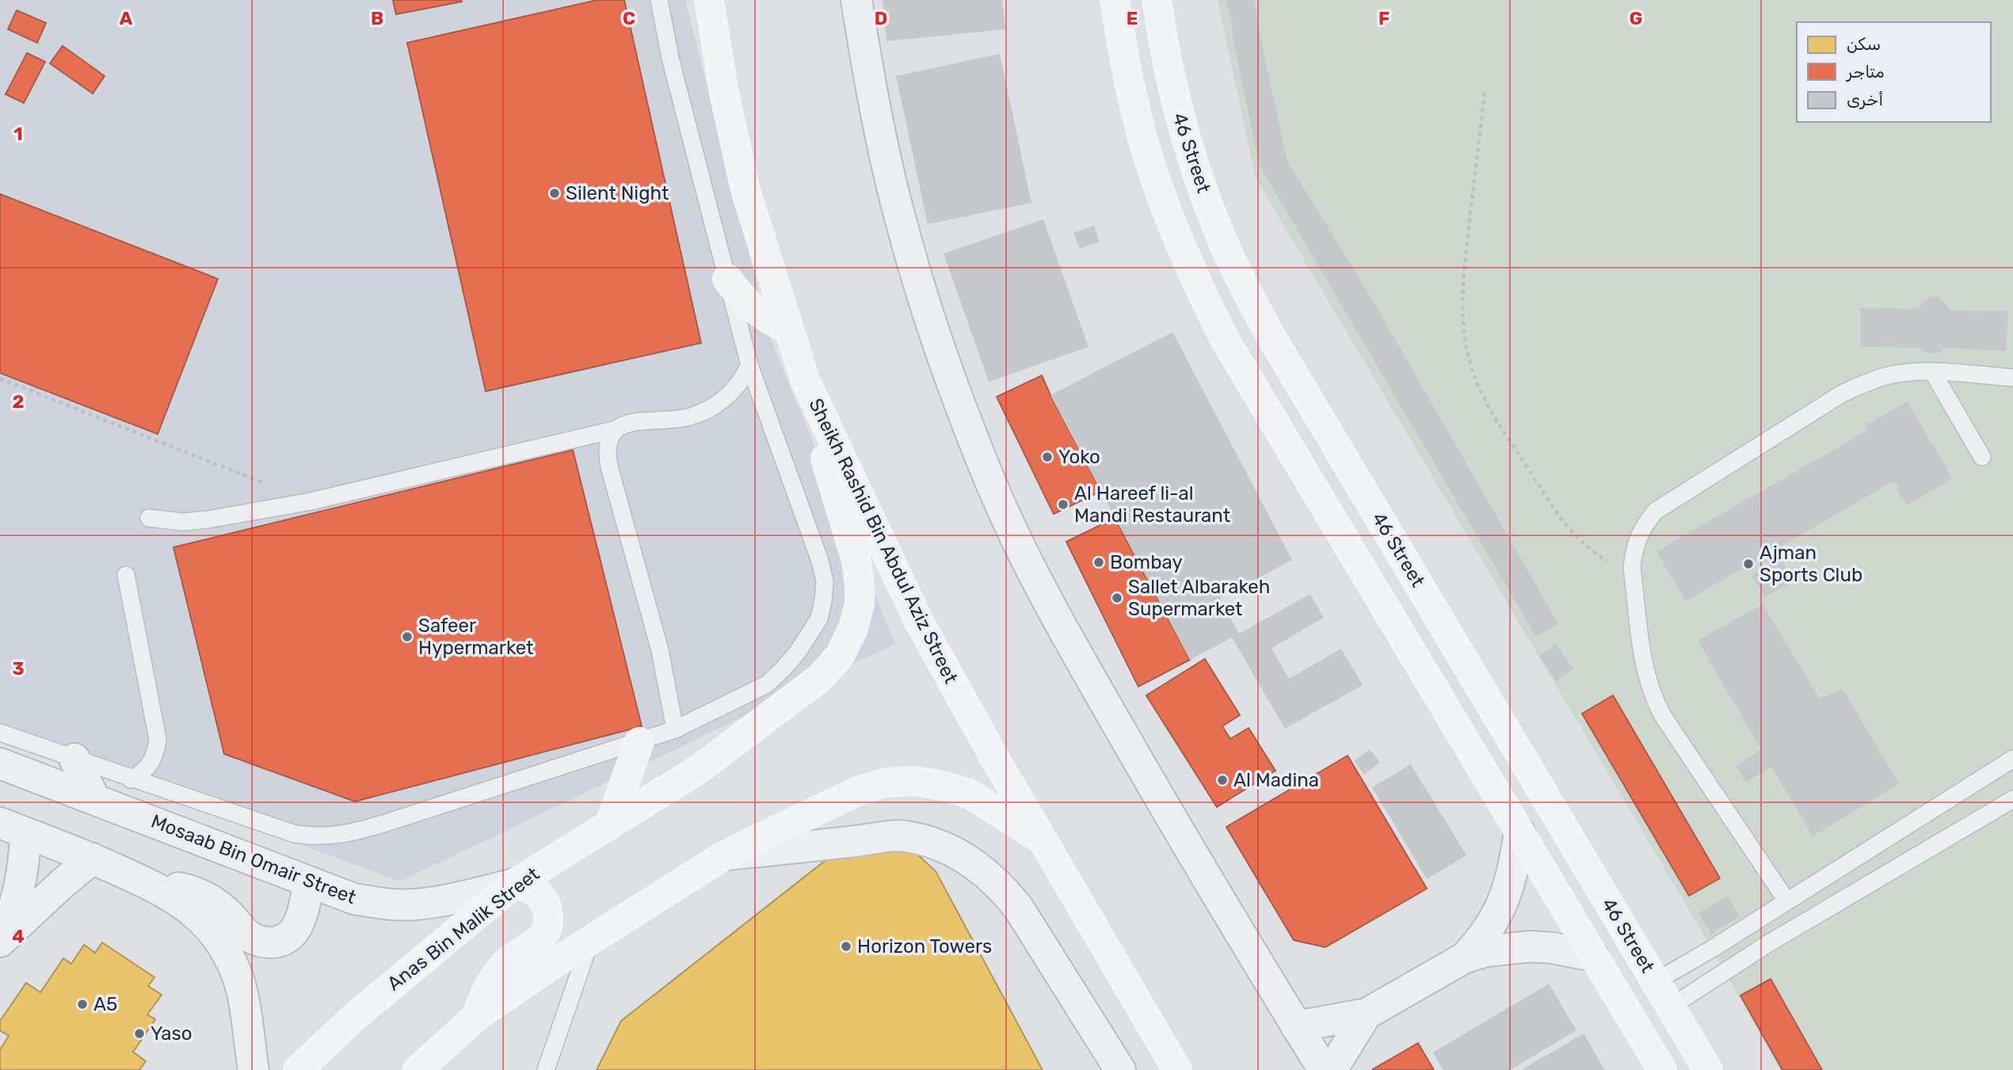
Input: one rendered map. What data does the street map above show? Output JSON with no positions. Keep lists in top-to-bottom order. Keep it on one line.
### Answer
{"streets":{"main road":["46 Street","Sheikh Rashid Bin Abdul Aziz Street","Anas Bin Malik Street"],"street":["Mosaab Bin Omair Street"]},"crossings":[["Sheikh Rashid Bin Abdul Aziz Street","Anas Bin Malik Street"],["Mosaab Bin Omair Street","Anas Bin Malik Street"]],"places":["Silent Night","Yoko","Al Hareef li-al Mandi Restaurant","Bombay","Ajman Sports Club","Sallet Albarakeh Supermarket","Safeer Hypermarket","Al Madina","Horizon Towers","A5","Yaso"],"legend":["سكن","متاجر","أخرى"],"grid":{"columns":["A","B","C","D","E","F","G"],"rows":["1","2","3","4"]}}
